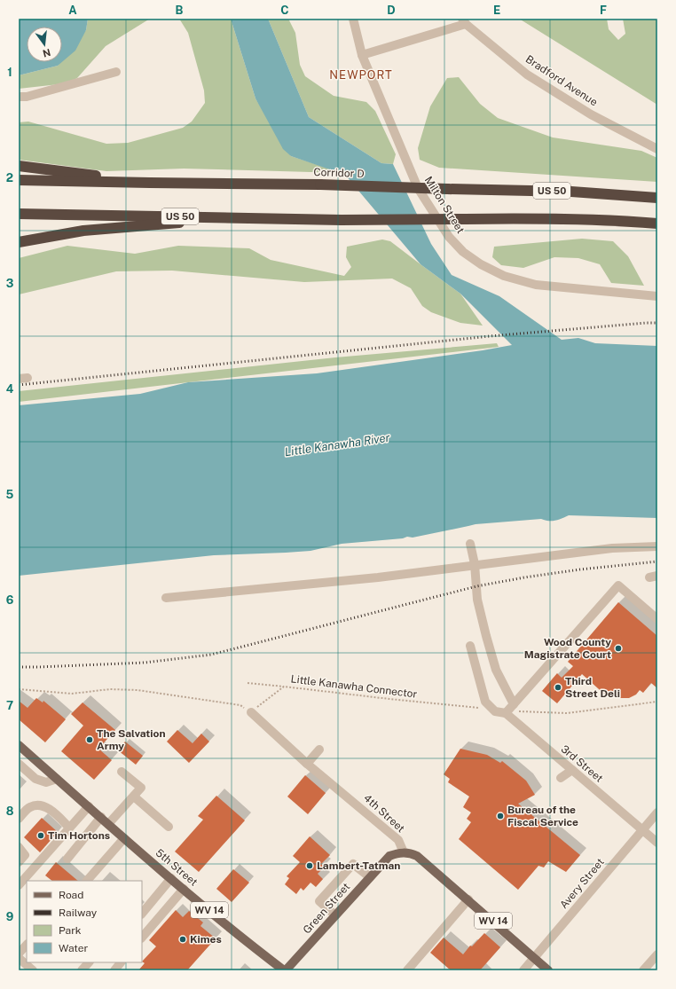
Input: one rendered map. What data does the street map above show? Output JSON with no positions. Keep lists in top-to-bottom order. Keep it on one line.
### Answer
{"streets":{"highway":["Corridor D","US 50"],"main road":["5th Street","Green Street","WV 14"],"street":["Bradford Avenue","Milton Street","3rd Street","4th Street","Avery Street"],"path":["Little Kanawha Connector"]},"crossings":[["Little Kanawha Connector","4th Street"],["3rd Street","Avery Street"],["4th Street","Green Street"],["4th Street","WV 14"],["5th Street","Green Street"],["5th Street","WV 14"],["Avery Street","WV 14"],["Green Street","WV 14"]],"districts":["NEWPORT"],"water":["Little Kanawha River"],"places":["Wood County Magistrate Court","Third Street Deli","The Salvation Army","Bureau of the Fiscal Service","Tim Hortons","Lambert-Tatman","Kimes"],"legend":["Road","Railway","Park","Water"],"north":"bottom","grid":{"columns":["A","B","C","D","E","F"],"rows":["1","2","3","4","5","6","7","8","9"]}}
